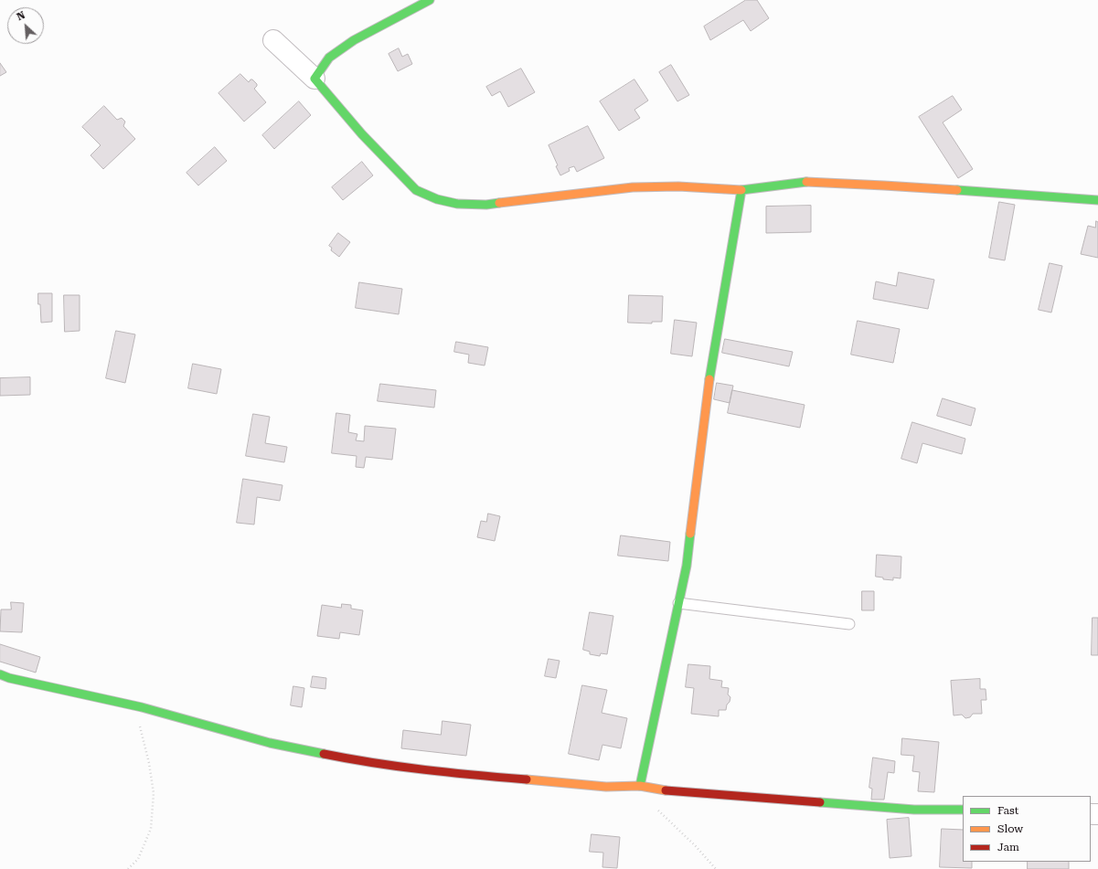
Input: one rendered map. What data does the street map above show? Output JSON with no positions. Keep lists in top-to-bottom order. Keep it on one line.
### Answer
{"legend":["Fast","Slow","Jam"],"north":"top left"}
